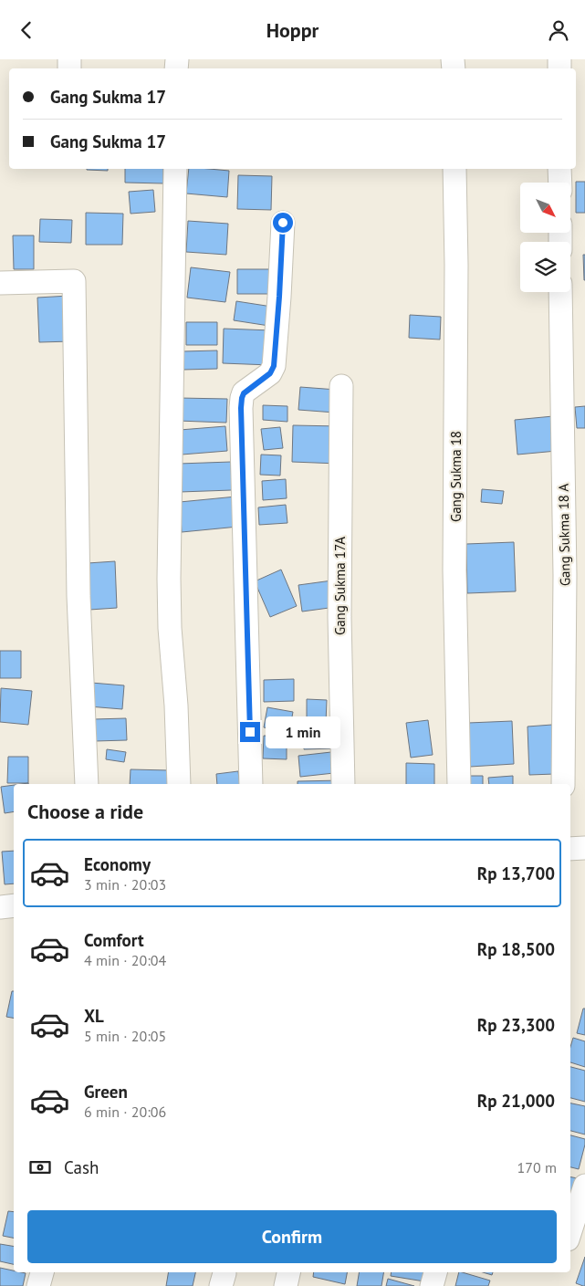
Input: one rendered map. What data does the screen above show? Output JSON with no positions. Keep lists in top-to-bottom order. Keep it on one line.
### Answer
{"streets":{"street":["Gang Sukma 18","Gang Sukma 18 A","Gang Sukma 17A"]},"north":"bottom right","page":{"header":"Hoppr","banner":["Gang Sukma 17","Gang Sukma 17"],"bubble":"1 min","heading":"Choose a ride","list":[{"name":"Economy","note":"3 min · 20:03","value":"Rp 13,700"},{"name":"Comfort","note":"4 min · 20:04","value":"Rp 18,500"},{"name":"XL","note":"5 min · 20:05","value":"Rp 23,300"},{"name":"Green","note":"6 min · 20:06","value":"Rp 21,000"}],"pay":["Cash","170 m"],"buttons":"Confirm"}}
